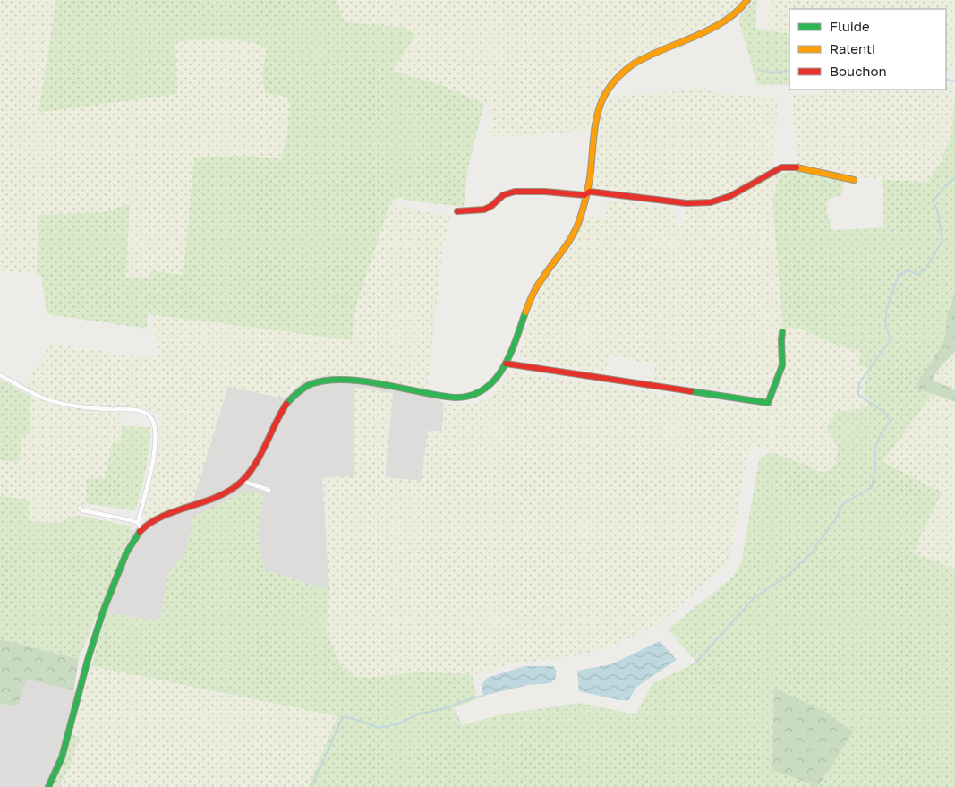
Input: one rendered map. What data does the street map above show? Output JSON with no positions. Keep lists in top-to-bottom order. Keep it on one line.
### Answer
{"legend":["Fluide","Ralenti","Bouchon"]}
